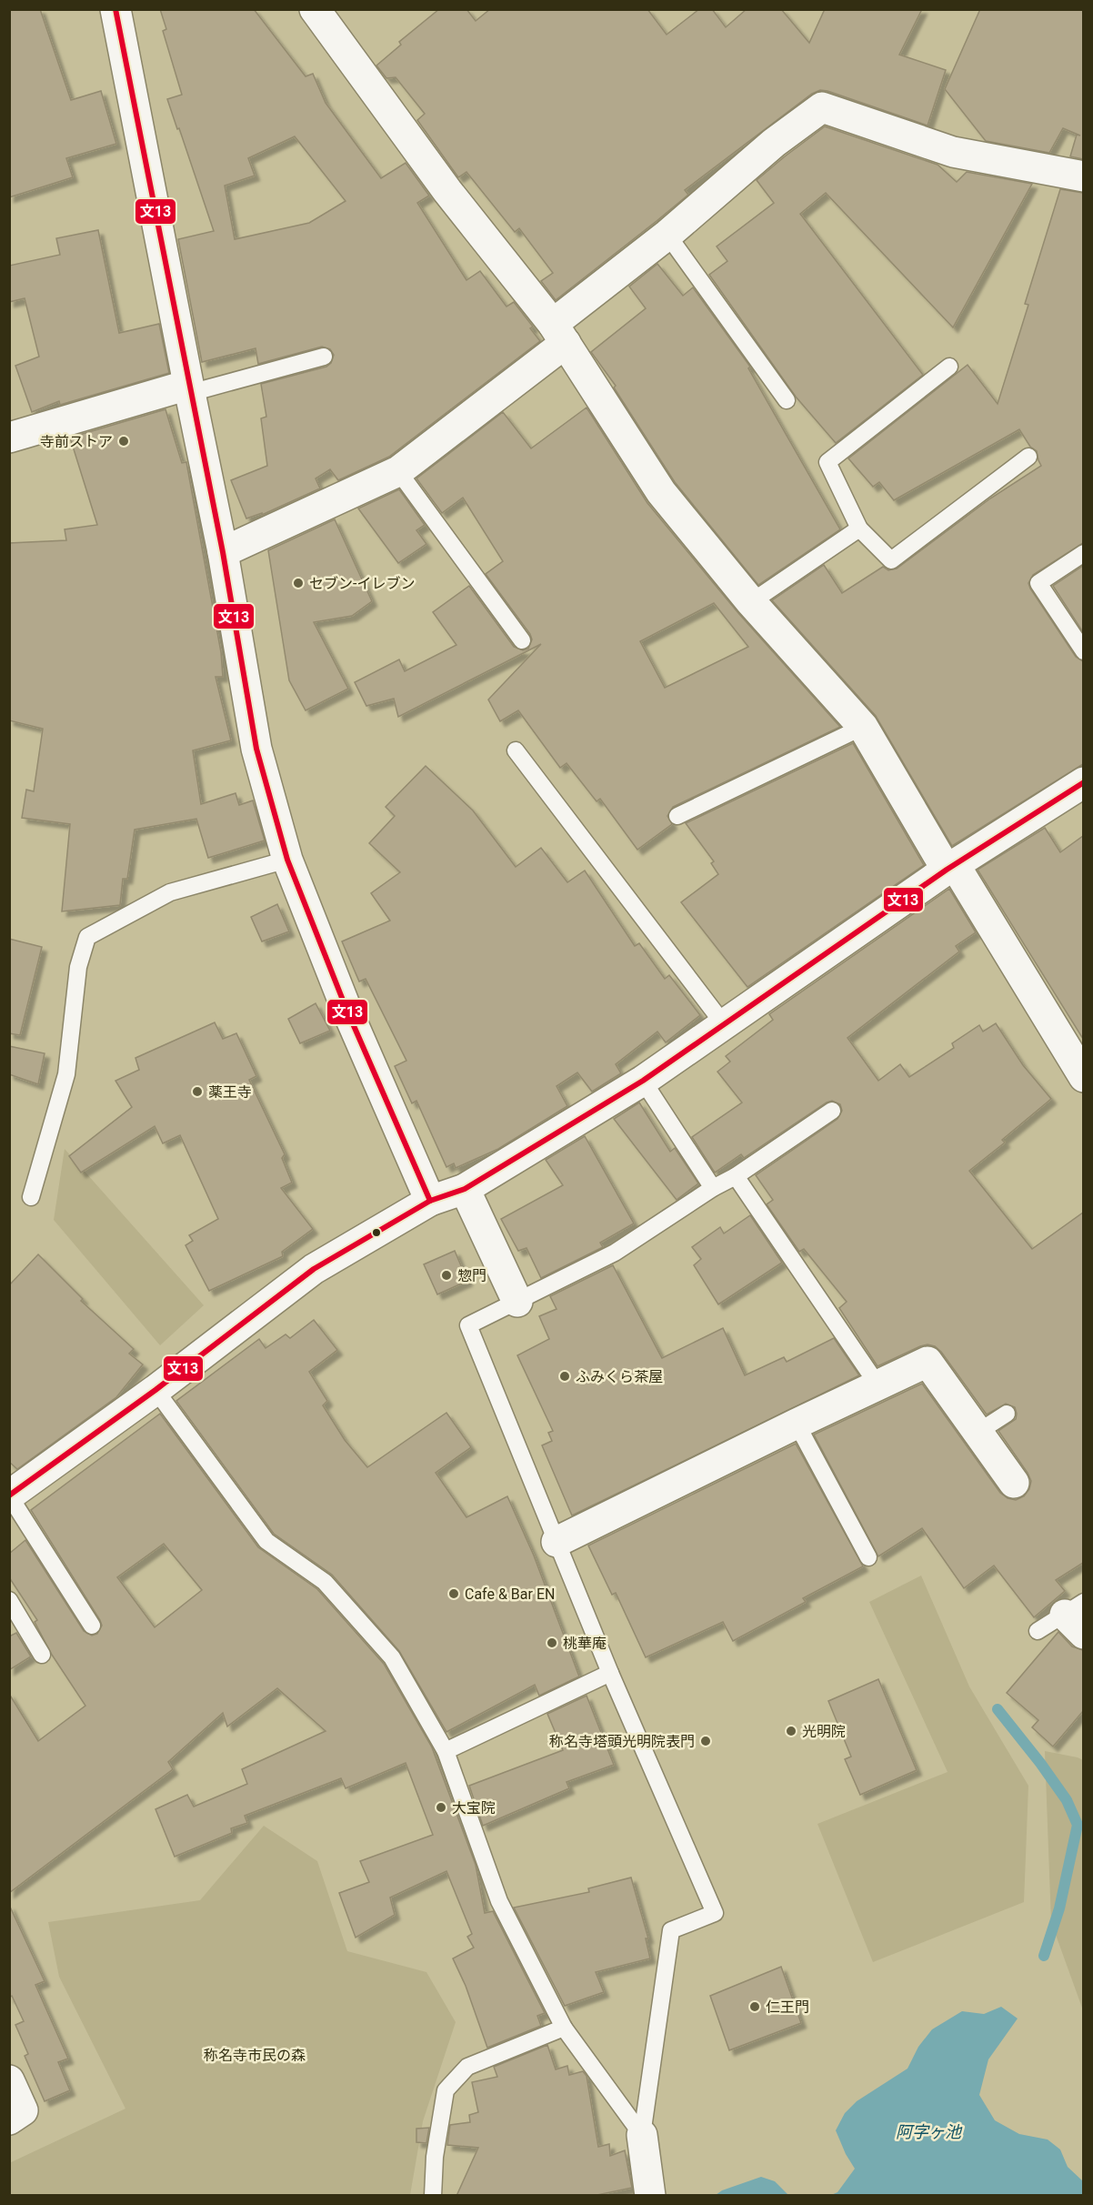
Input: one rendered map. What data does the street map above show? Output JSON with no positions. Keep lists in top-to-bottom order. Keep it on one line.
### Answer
{"water":["阿字ヶ池"],"parks":["称名寺市民の森"],"places":["寺前ストア","セブン-イレブン","薬王寺","惣門","ふみくら茶屋","Cafe & Bar EN","桃華庵","光明院","称名寺塔頭光明院表門","大宝院","仁王門"],"lines":["transit line 文13"]}
